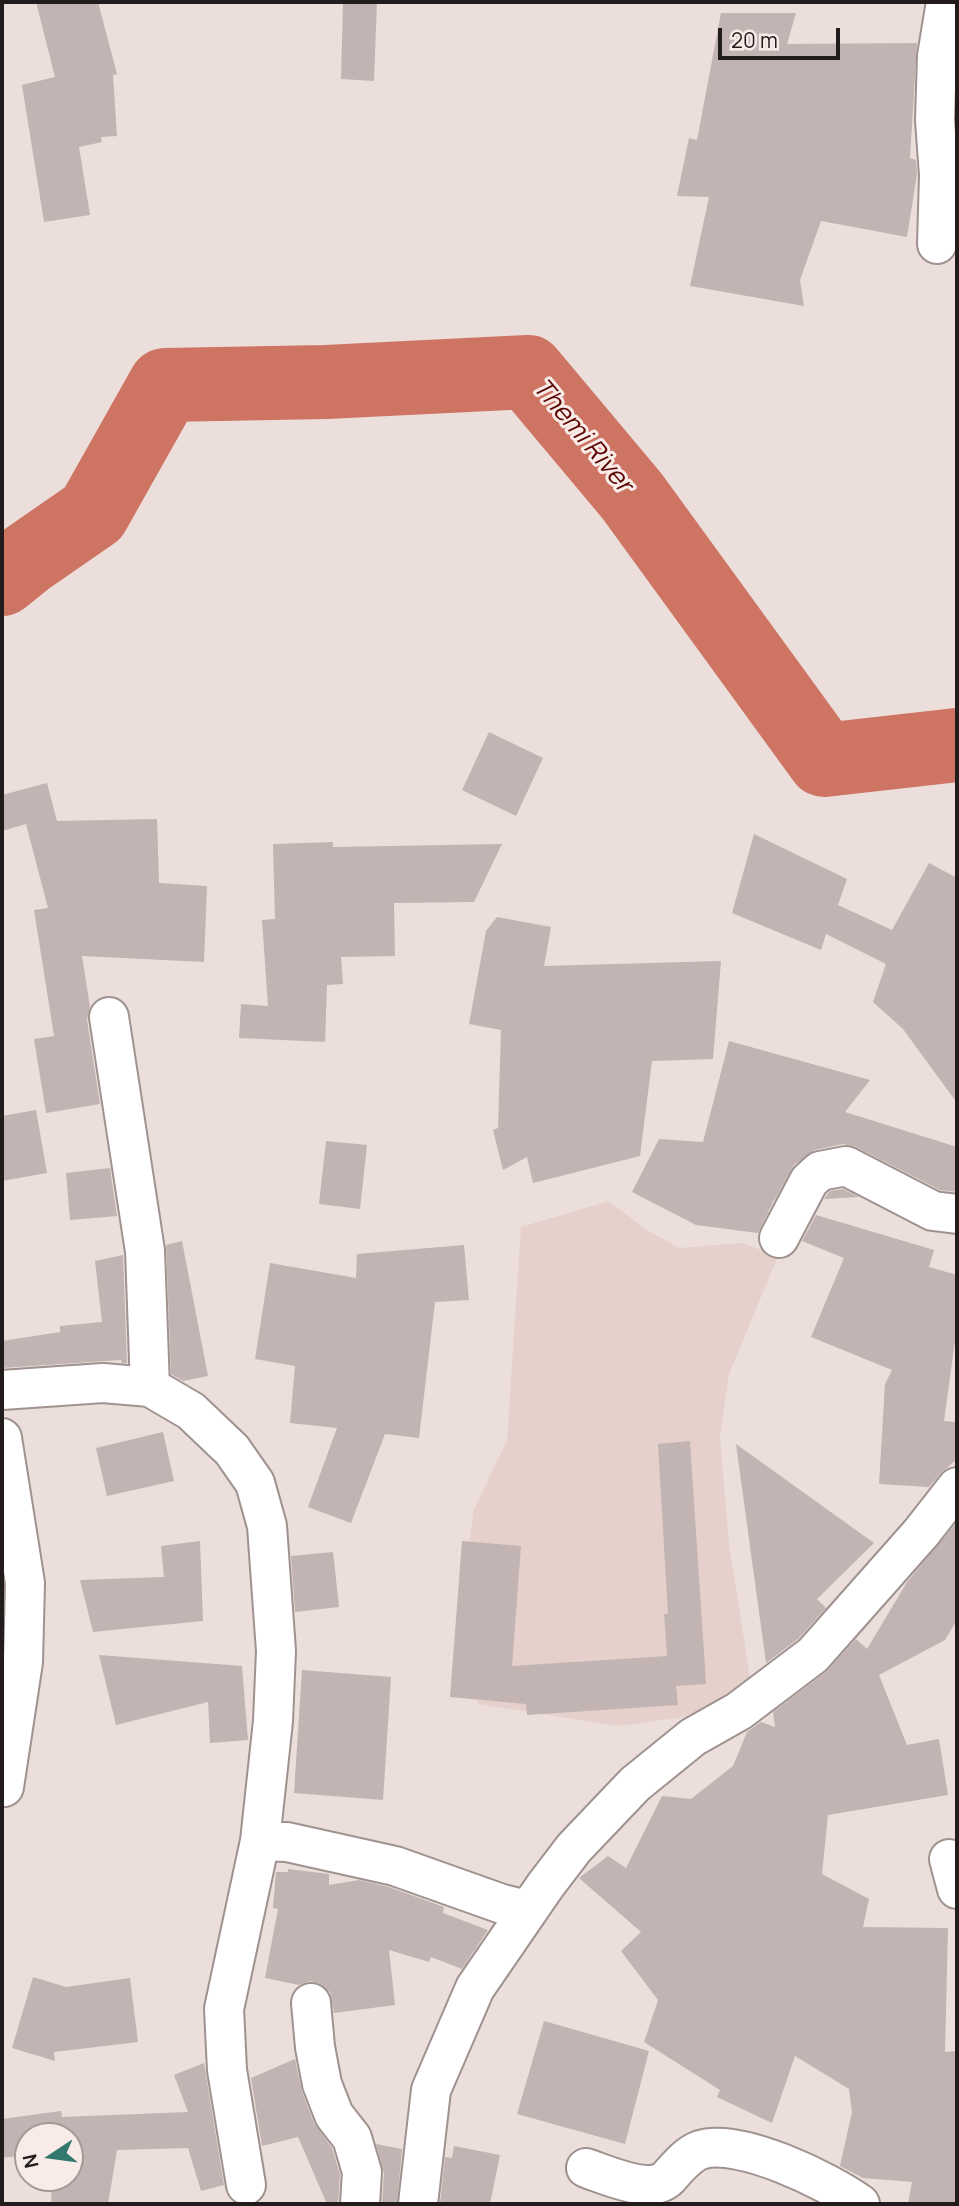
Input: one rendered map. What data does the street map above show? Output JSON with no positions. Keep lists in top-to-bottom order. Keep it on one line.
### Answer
{"water":["Themi River"],"scale_bar":"20 m","north":"left"}
